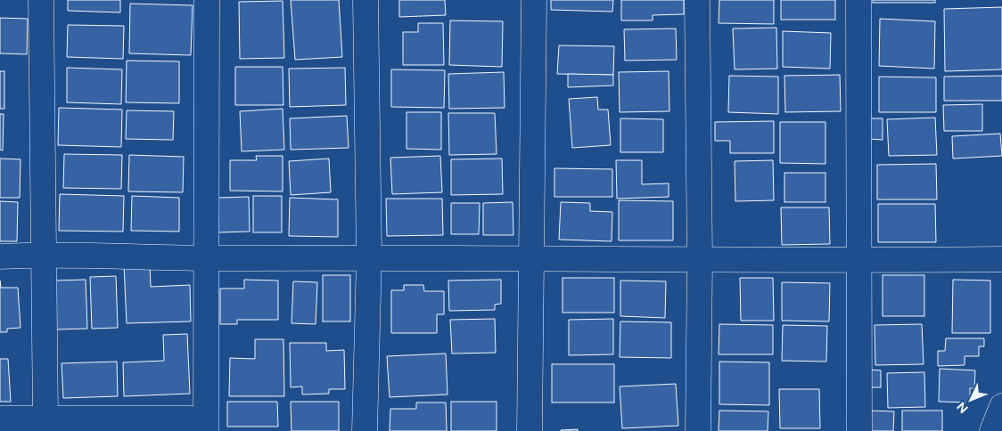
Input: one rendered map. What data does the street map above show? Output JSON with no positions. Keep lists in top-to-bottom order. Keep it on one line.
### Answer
{"north":"bottom left"}
